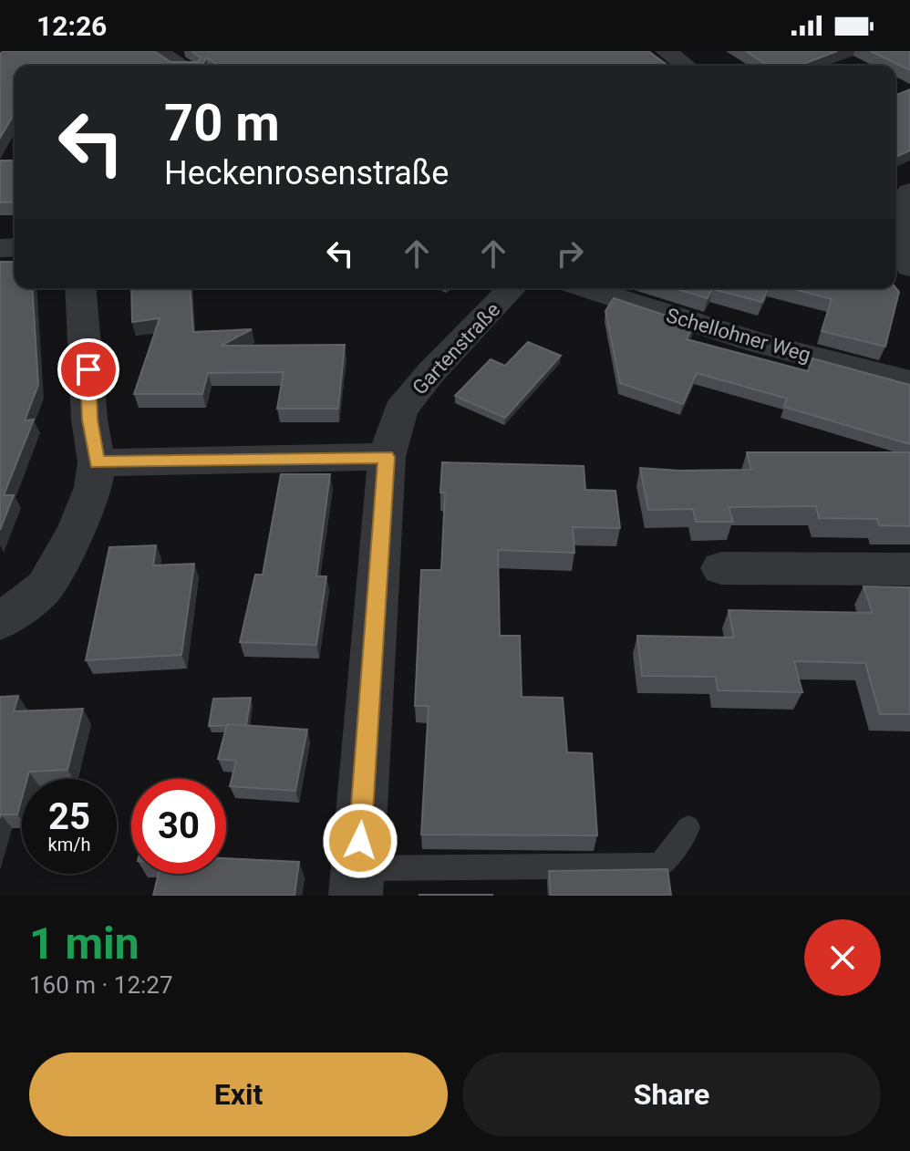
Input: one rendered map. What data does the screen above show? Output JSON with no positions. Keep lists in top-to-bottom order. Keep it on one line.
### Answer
{"streets":{"street":["Schellohner Weg","Gartenstraße"]},"page":{"status":"12:26","turn":["70 m","Heckenrosenstraße"],"speed":"25 km/h","limit":"30","heading":["1 min","160 m · 12:27"],"buttons":["Exit","Share"]}}
